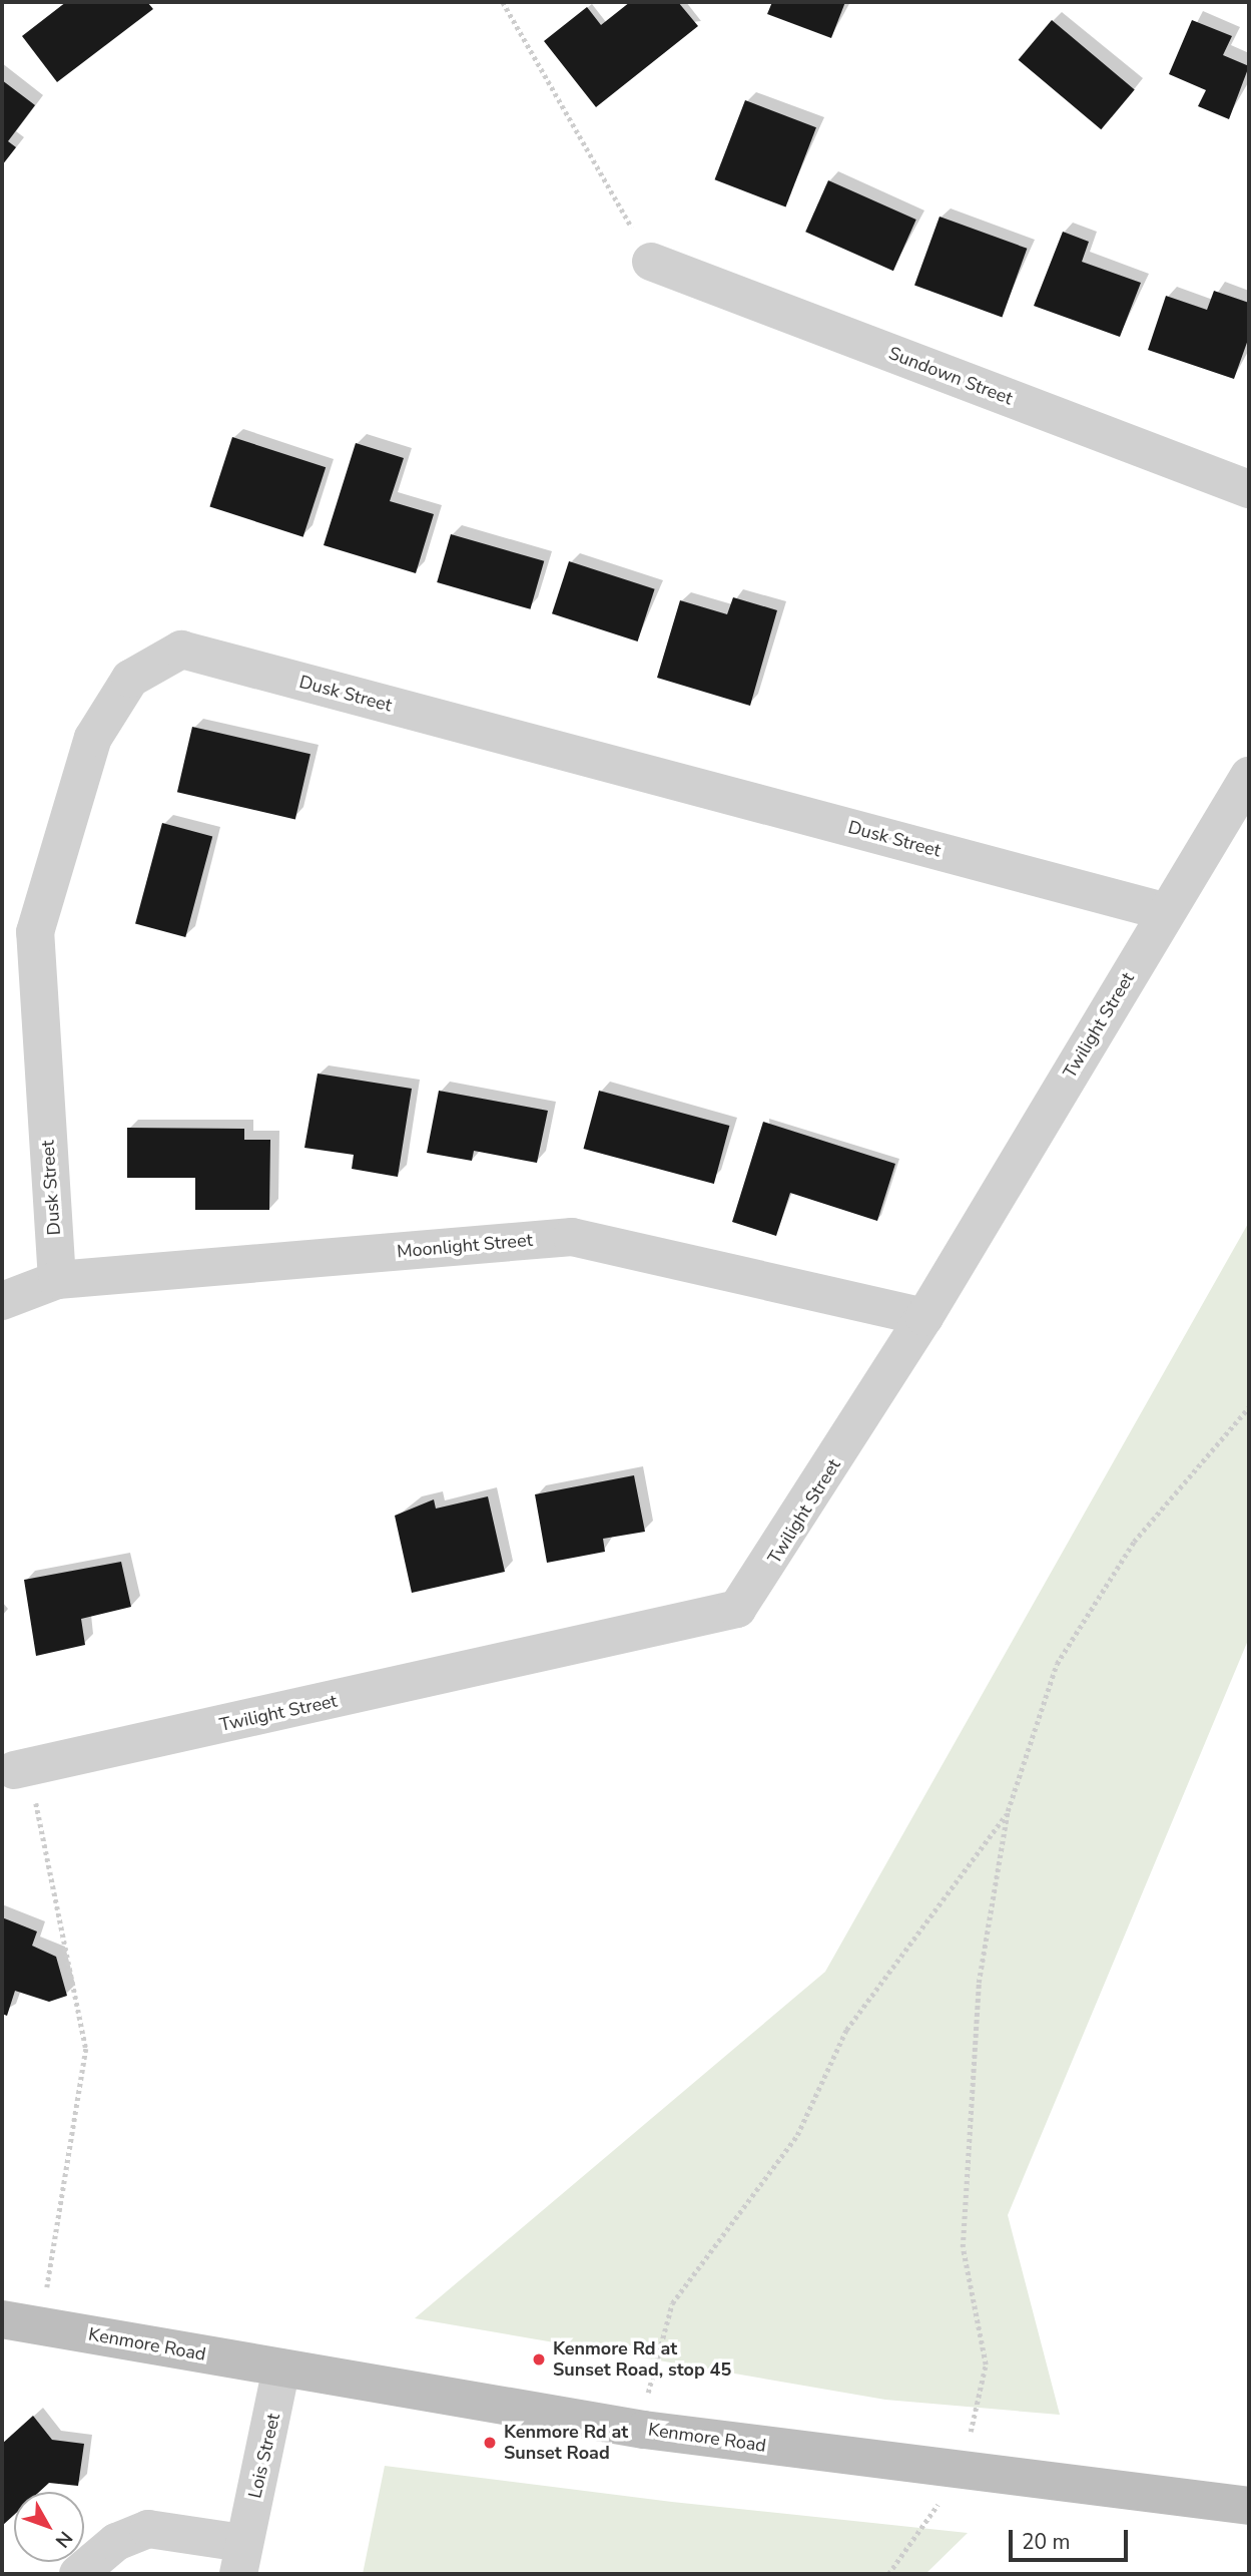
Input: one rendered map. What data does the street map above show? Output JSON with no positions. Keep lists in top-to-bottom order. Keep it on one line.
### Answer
{"streets":{"street":["Sundown Street","Dusk Street","Twilight Street","Moonlight Street","Kenmore Road","Lois Street"]},"crossings":[["Dusk Street","Twilight Street"],["Dusk Street","Moonlight Street"],["Twilight Street","Moonlight Street"],["Kenmore Road","Lois Street"]],"places":["Kenmore Rd at Sunset Road, stop 45","Kenmore Rd at Sunset Road"],"scale_bar":"20 m","north":"bottom right"}
